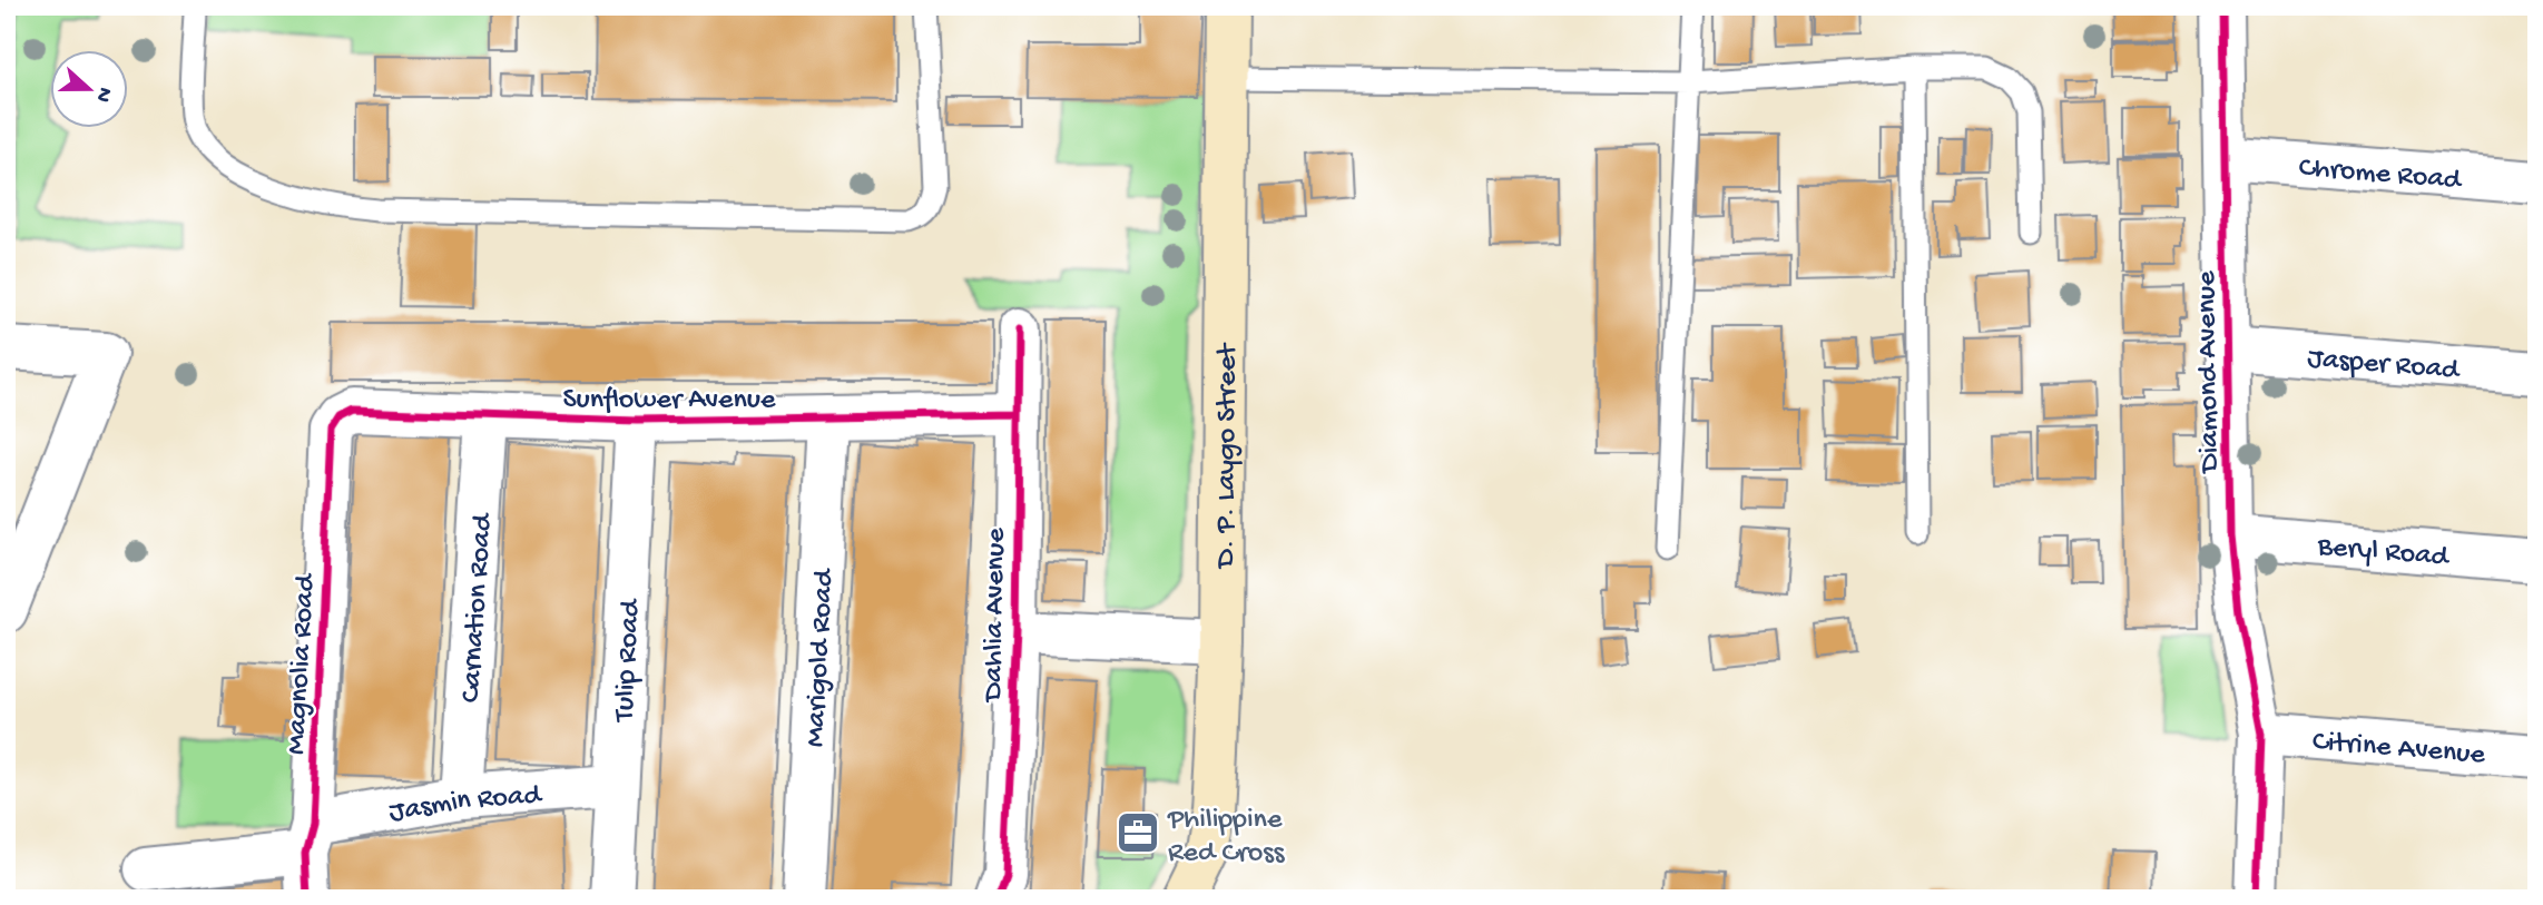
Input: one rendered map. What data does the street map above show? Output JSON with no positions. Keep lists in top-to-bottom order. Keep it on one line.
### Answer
{"streets":{"main road":["D. P. Laygo Street"],"street":["Chrome Road","Jasper Road","Diamond Avenue","Sunflower Avenue","Beryl Road","Carnation Road","Dahlia Avenue","Marigold Road","Tulip Road","Magnolia Road","Citrine Avenue","Jasmin Road"]},"crossings":[["Chrome Road","Diamond Avenue"],["Jasper Road","Diamond Avenue"],["Diamond Avenue","Beryl Road"],["Diamond Avenue","Citrine Avenue"],["Sunflower Avenue","Carnation Road"],["Sunflower Avenue","Dahlia Avenue"],["Sunflower Avenue","Marigold Road"],["Sunflower Avenue","Tulip Road"],["Sunflower Avenue","Magnolia Road"],["Carnation Road","Jasmin Road"],["Tulip Road","Jasmin Road"],["Magnolia Road","Jasmin Road"]],"places":{"office":["Philippine Red Cross"]},"north":"right"}
